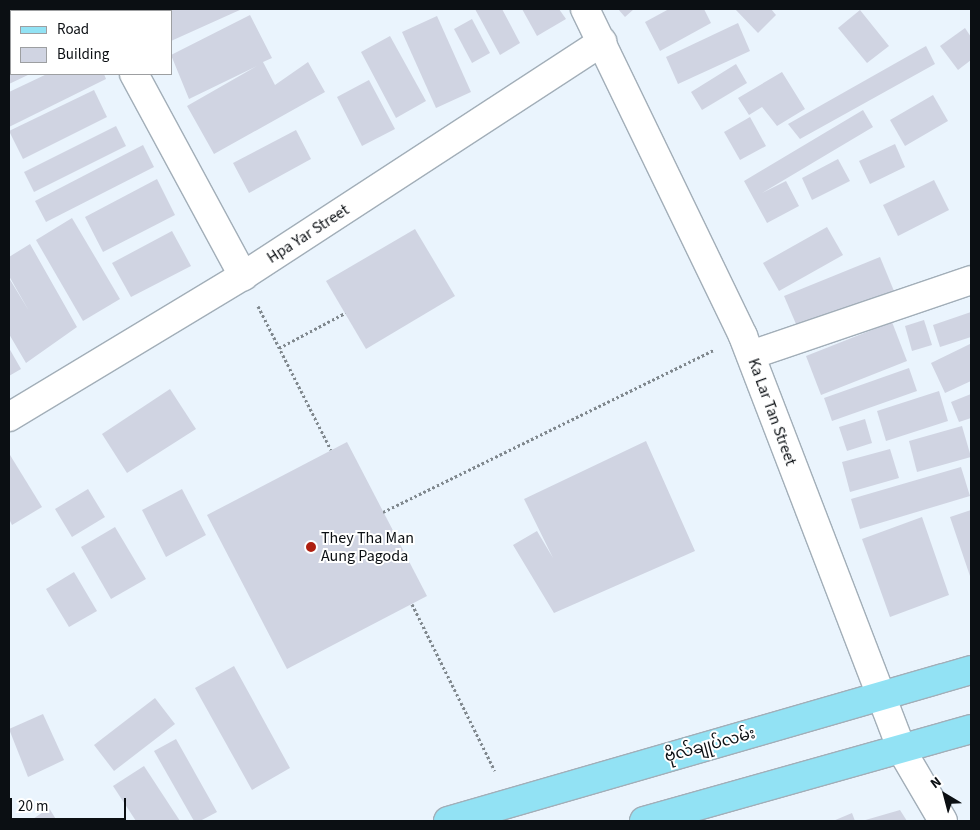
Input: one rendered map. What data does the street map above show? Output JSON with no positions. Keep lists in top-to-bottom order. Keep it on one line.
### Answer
{"streets":{"main road":["ဗိုလ်ချုပ်လမ်း"],"street":["Hpa Yar Street","Ka Lar Tan Street"]},"crossings":[["Hpa Yar Street","Ka Lar Tan Street"],["Ka Lar Tan Street","ဗိုလ်ချုပ်လမ်း"]],"places":["They Tha Man Aung Pagoda"],"legend":["Road","Building"],"scale_bar":"20 m","north":"top left"}
